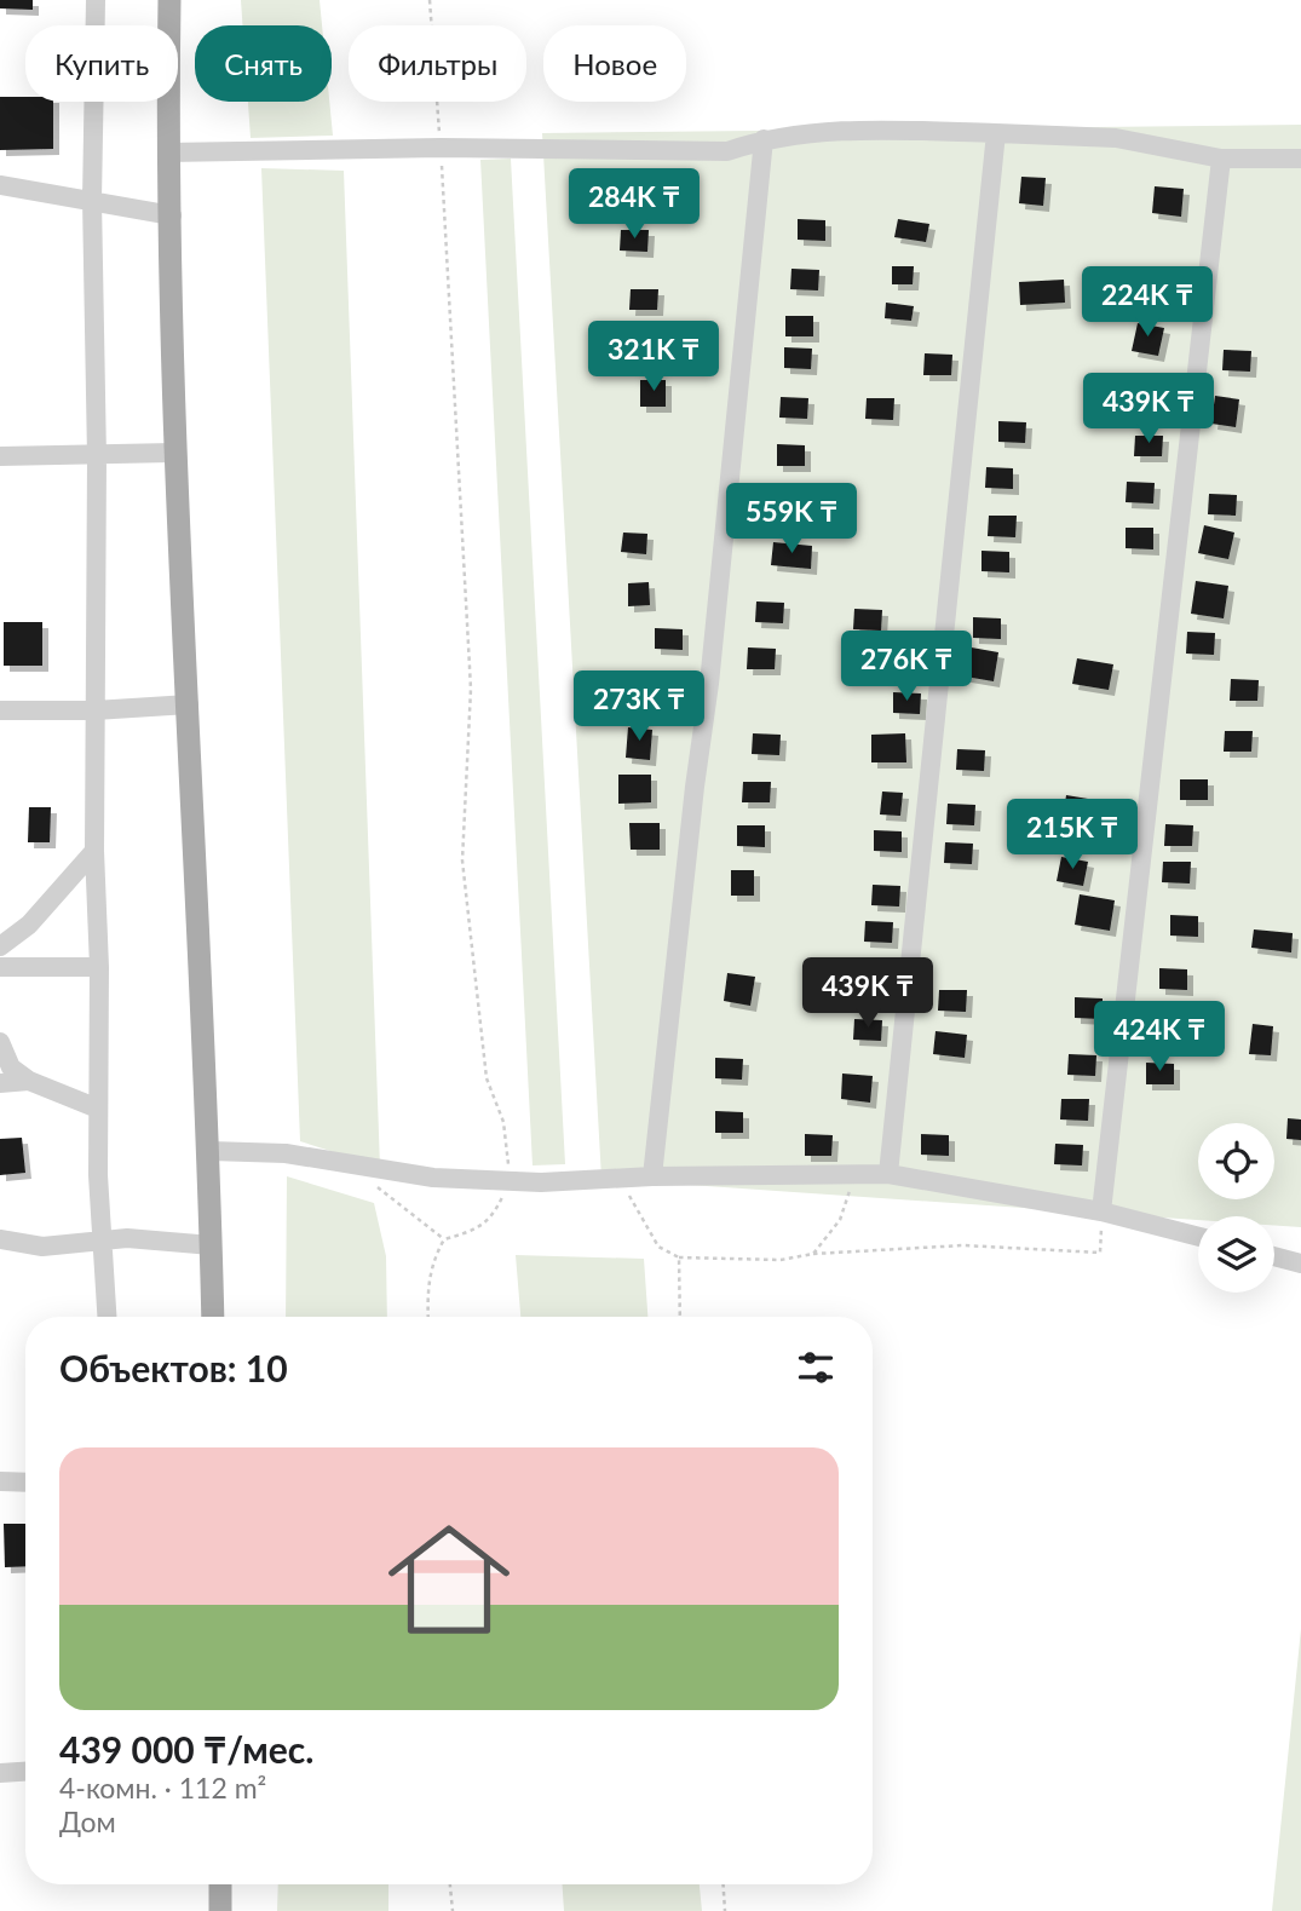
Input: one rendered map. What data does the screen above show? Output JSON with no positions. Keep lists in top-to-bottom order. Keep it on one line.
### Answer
{"page":{"chip":["Купить","Снять","Фильтры","Новое"],"price":["284K ₸","224K ₸","321K ₸","439K ₸","559K ₸","276K ₸","273K ₸","215K ₸","439K ₸","424K ₸"],"heading":"Объектов: 10","list":[{"name":"439 000 ₸/мес.","note":"4-комн. · 112 m² · Дом"}]}}
